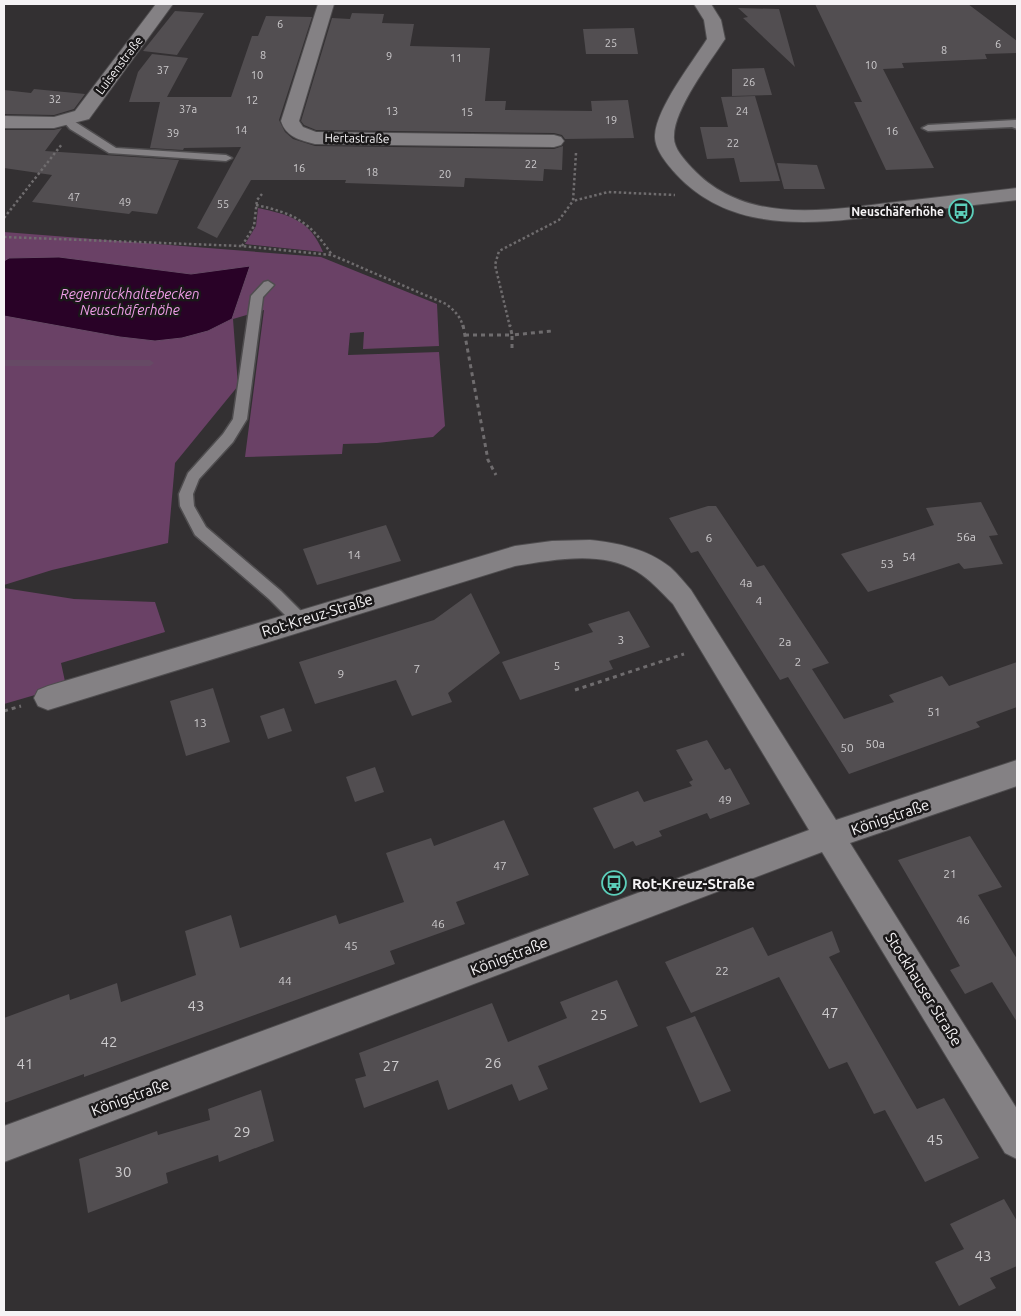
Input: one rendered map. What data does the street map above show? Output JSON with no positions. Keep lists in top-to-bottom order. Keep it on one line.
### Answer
{"streets":{"street":["Luisenstraße","Hertastraße","Rot-Kreuz-Straße","Königstraße","Stockhauser Straße"]},"crossings":[["Rot-Kreuz-Straße","Königstraße"],["Rot-Kreuz-Straße","Stockhauser Straße"],["Königstraße","Stockhauser Straße"]],"water":["Regenrückhaltebecken Neuschäferhöhe"],"places":{"bus stop":["Neuschäferhöhe","Rot-Kreuz-Straße"]},"house_numbers":["6","25","6","8","8","9","11","10","37","10","26","32","12","37a","13","24","15","19","14","16","39","22","22","16","18","20","47","49","55","56a","6","14","54","53","4a","4","3","2a","2","5","7","9","51","13","50a","50","49","47","21","46","46","45","22","44","43","47","25","42","26","41","27","29","45","30","43"]}
